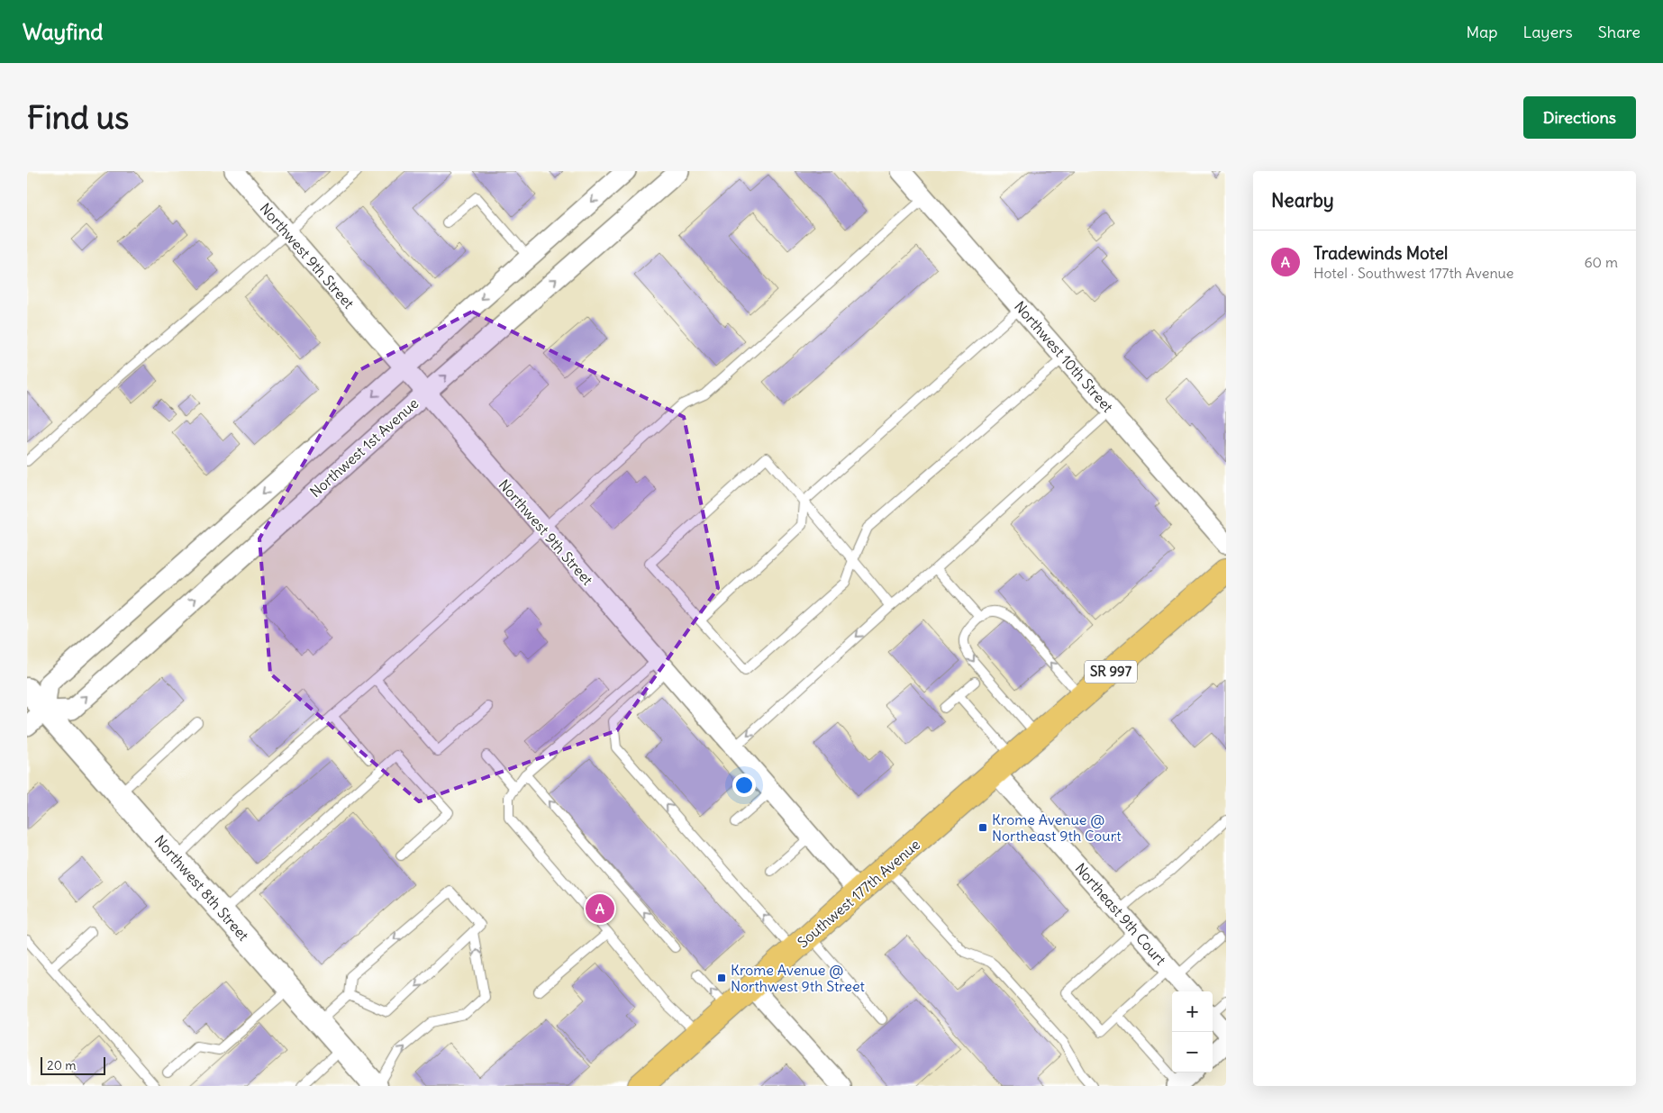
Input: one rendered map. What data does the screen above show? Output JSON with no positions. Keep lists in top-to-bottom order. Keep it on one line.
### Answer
{"streets":{"highway":["SR 997","Southwest 177th Avenue"],"street":["Northwest 9th Street","Northwest 10th Street","Northwest 1st Avenue","Northwest 8th Street","Northeast 9th Court"]},"crossings":[["Northwest 9th Street","Northwest 1st Avenue"],["Northwest 9th Street","Southwest 177th Avenue"],["Northwest 1st Avenue","Northwest 8th Street"],["SR 997","Southwest 177th Avenue"],["SR 997","Northeast 9th Court"],["Southwest 177th Avenue","Northeast 9th Court"]],"places":{"transit":["Krome Avenue @ Northeast 9th Court","Krome Avenue @ Northwest 9th Street"]},"scale_bar":"20 m","page":{"header":"Wayfind","nav":["Map","Layers","Share"],"buttons":"Directions","title":"Find us","heading":"Nearby","list":[{"mark":"A","name":"Tradewinds Motel","note":"Hotel · Southwest 177th Avenue","value":"60 m"}],"pins":"A","map_buttons":["+","−"],"scale":"20 m"}}
